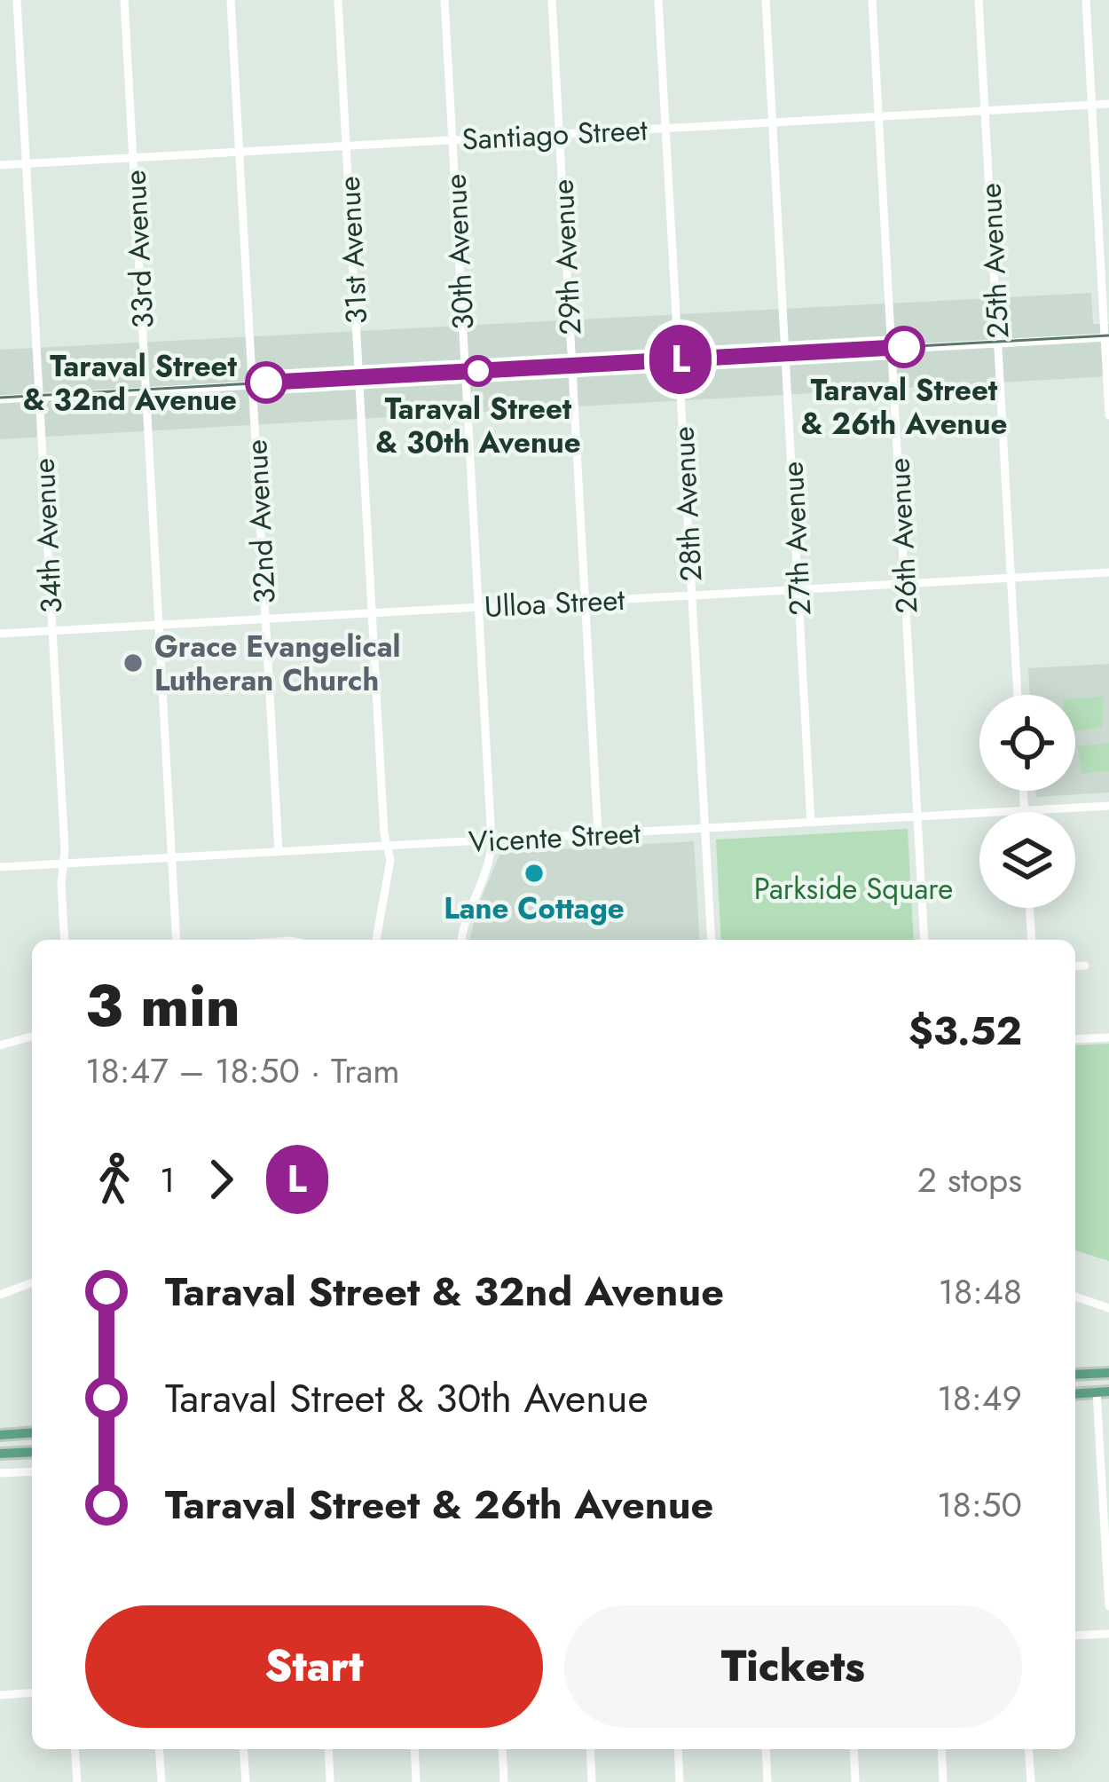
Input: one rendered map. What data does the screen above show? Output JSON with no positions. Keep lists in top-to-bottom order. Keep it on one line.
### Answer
{"streets":{"street":["Santiago Street","33rd Avenue","31st Avenue","30th Avenue","29th Avenue","25th Avenue","28th Avenue","32nd Avenue","34th Avenue","26th Avenue","27th Avenue","Ulloa Street","Vicente Street"]},"crossings":[["Santiago Street","33rd Avenue"],["Santiago Street","31st Avenue"],["Santiago Street","30th Avenue"],["Santiago Street","29th Avenue"],["Santiago Street","25th Avenue"],["Santiago Street","28th Avenue"],["Santiago Street","32nd Avenue"],["Santiago Street","34th Avenue"],["Santiago Street","26th Avenue"],["Santiago Street","27th Avenue"],["33rd Avenue","Ulloa Street"],["33rd Avenue","Vicente Street"],["31st Avenue","Ulloa Street"],["31st Avenue","Vicente Street"],["30th Avenue","Ulloa Street"],["30th Avenue","Vicente Street"],["29th Avenue","Ulloa Street"],["29th Avenue","Vicente Street"],["25th Avenue","Ulloa Street"],["28th Avenue","Ulloa Street"],["28th Avenue","Vicente Street"],["32nd Avenue","Ulloa Street"],["32nd Avenue","Vicente Street"],["34th Avenue","Ulloa Street"],["34th Avenue","Vicente Street"],["26th Avenue","Ulloa Street"],["26th Avenue","Vicente Street"],["27th Avenue","Ulloa Street"],["27th Avenue","Vicente Street"]],"parks":["Parkside Square"],"places":["Taraval Street & 26th Avenue","Taraval Street & 30th Avenue","Taraval Street & 32nd Avenue","Grace Evangelical Lutheran Church","Lane Cottage"],"lines":["tram line L"],"page":{"on_map":"L","heading":["3 min","18:47 – 18:50 · Tram","$3.52"],"legs":["1","L","2 stops"],"list":[{"name":"Taraval Street & 32nd Avenue","value":"18:48"},{"name":"Taraval Street & 30th Avenue","value":"18:49"},{"name":"Taraval Street & 26th Avenue","value":"18:50"}],"buttons":["Start","Tickets"]}}
